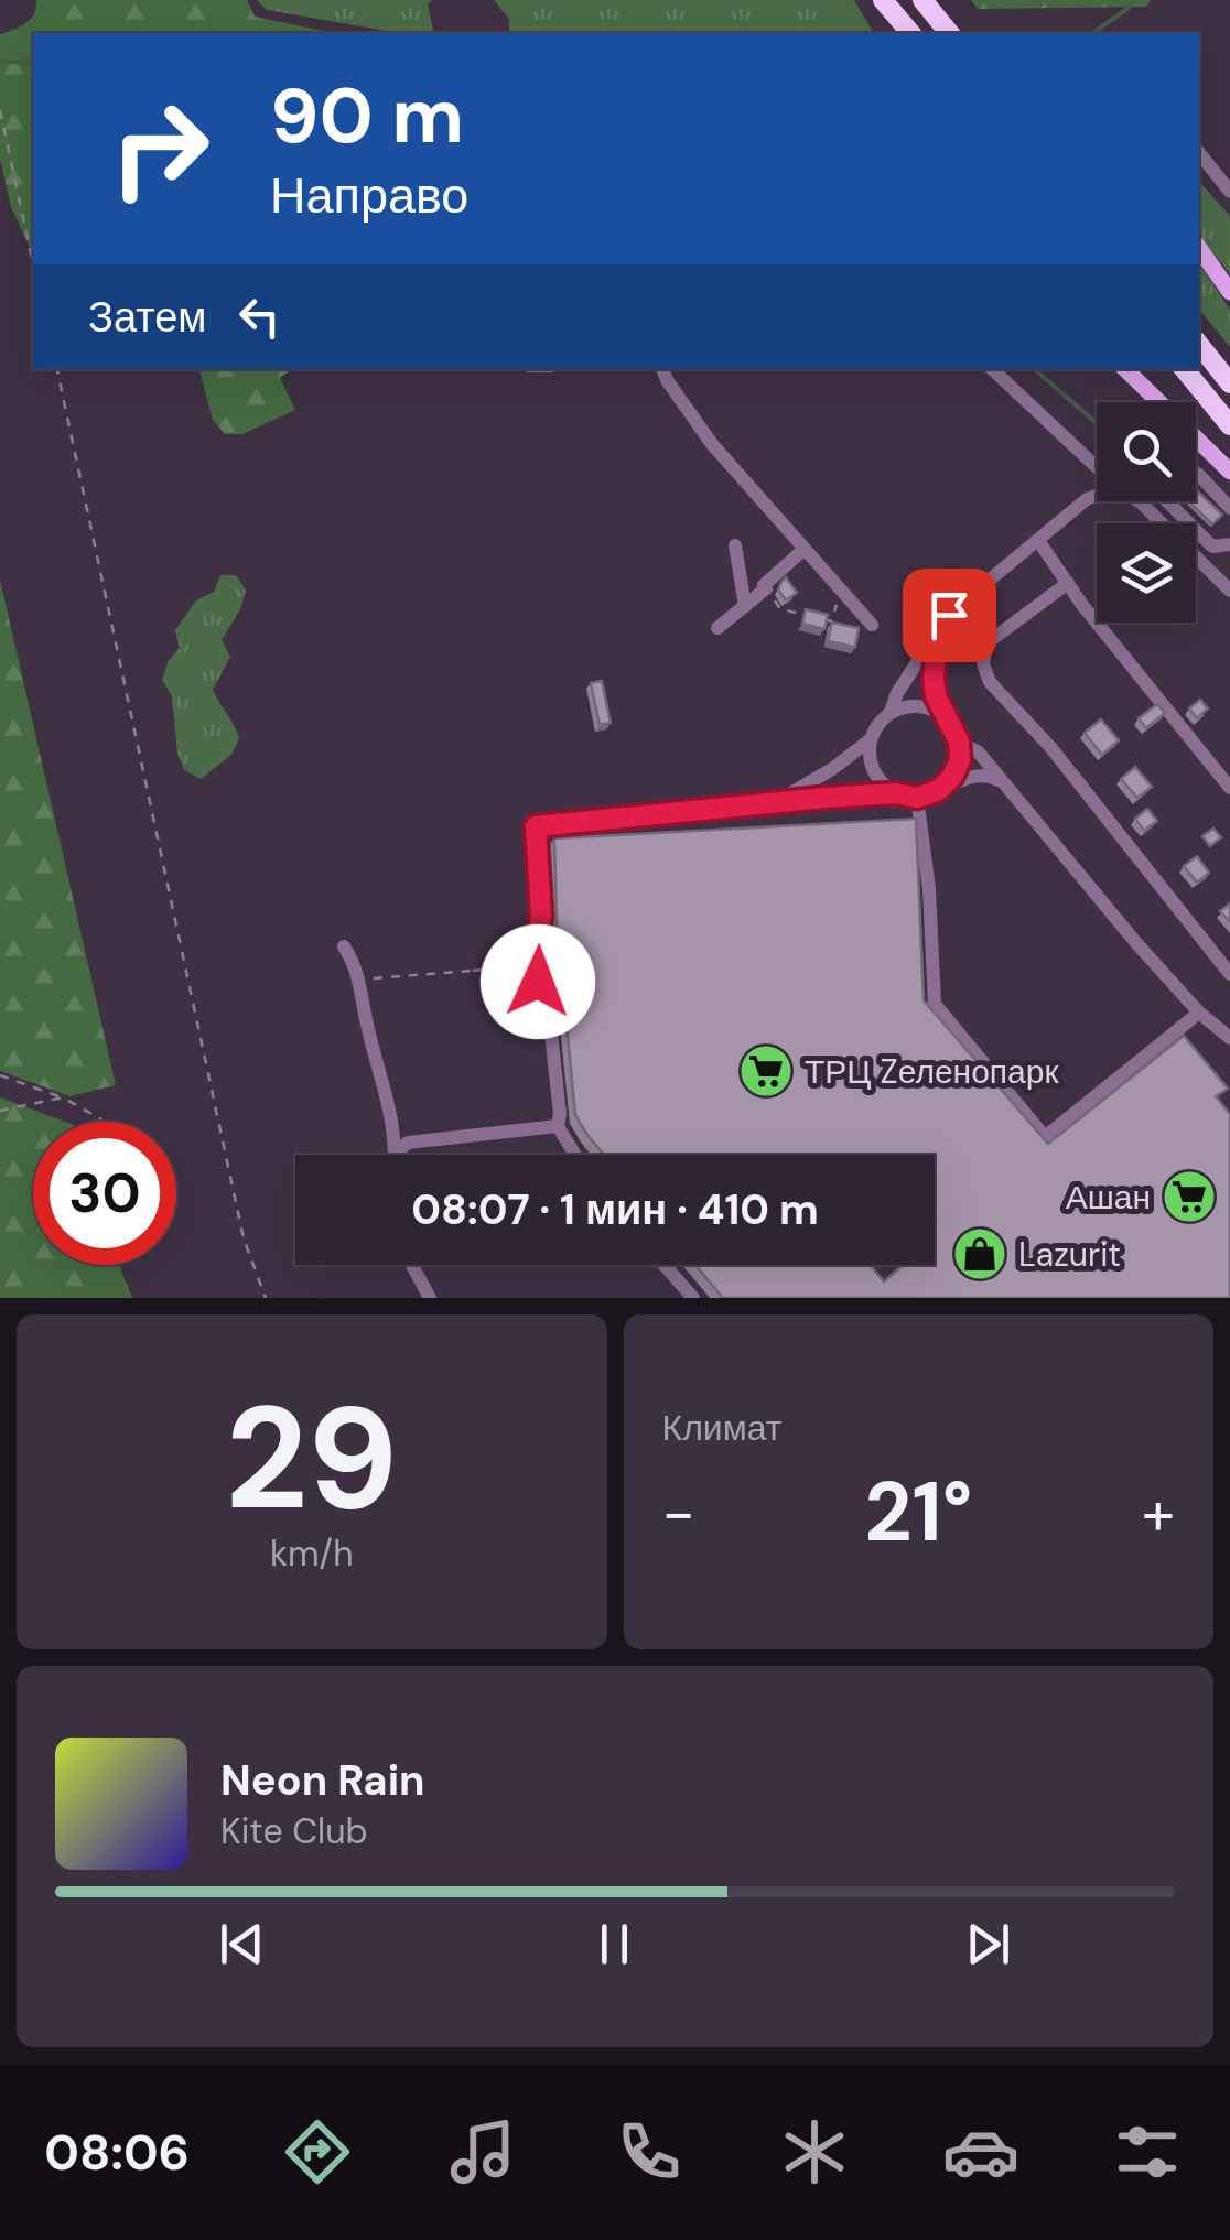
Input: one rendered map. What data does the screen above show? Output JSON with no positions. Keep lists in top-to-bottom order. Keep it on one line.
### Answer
{"places":{"supermarket":["ТРЦ Zеленопарк","Ашан"],"shop":["Lazurit"]},"page":{"turn":["90 m","Направо"],"then":"Затем","limit":"30","trip":"08:07 · 1 мин · 410 m","tile":[["29","km/h"],"Климат"],"heat":["−","21°","+"],"song":["Neon Rain","Kite Club"],"tabs":"08:06"}}
